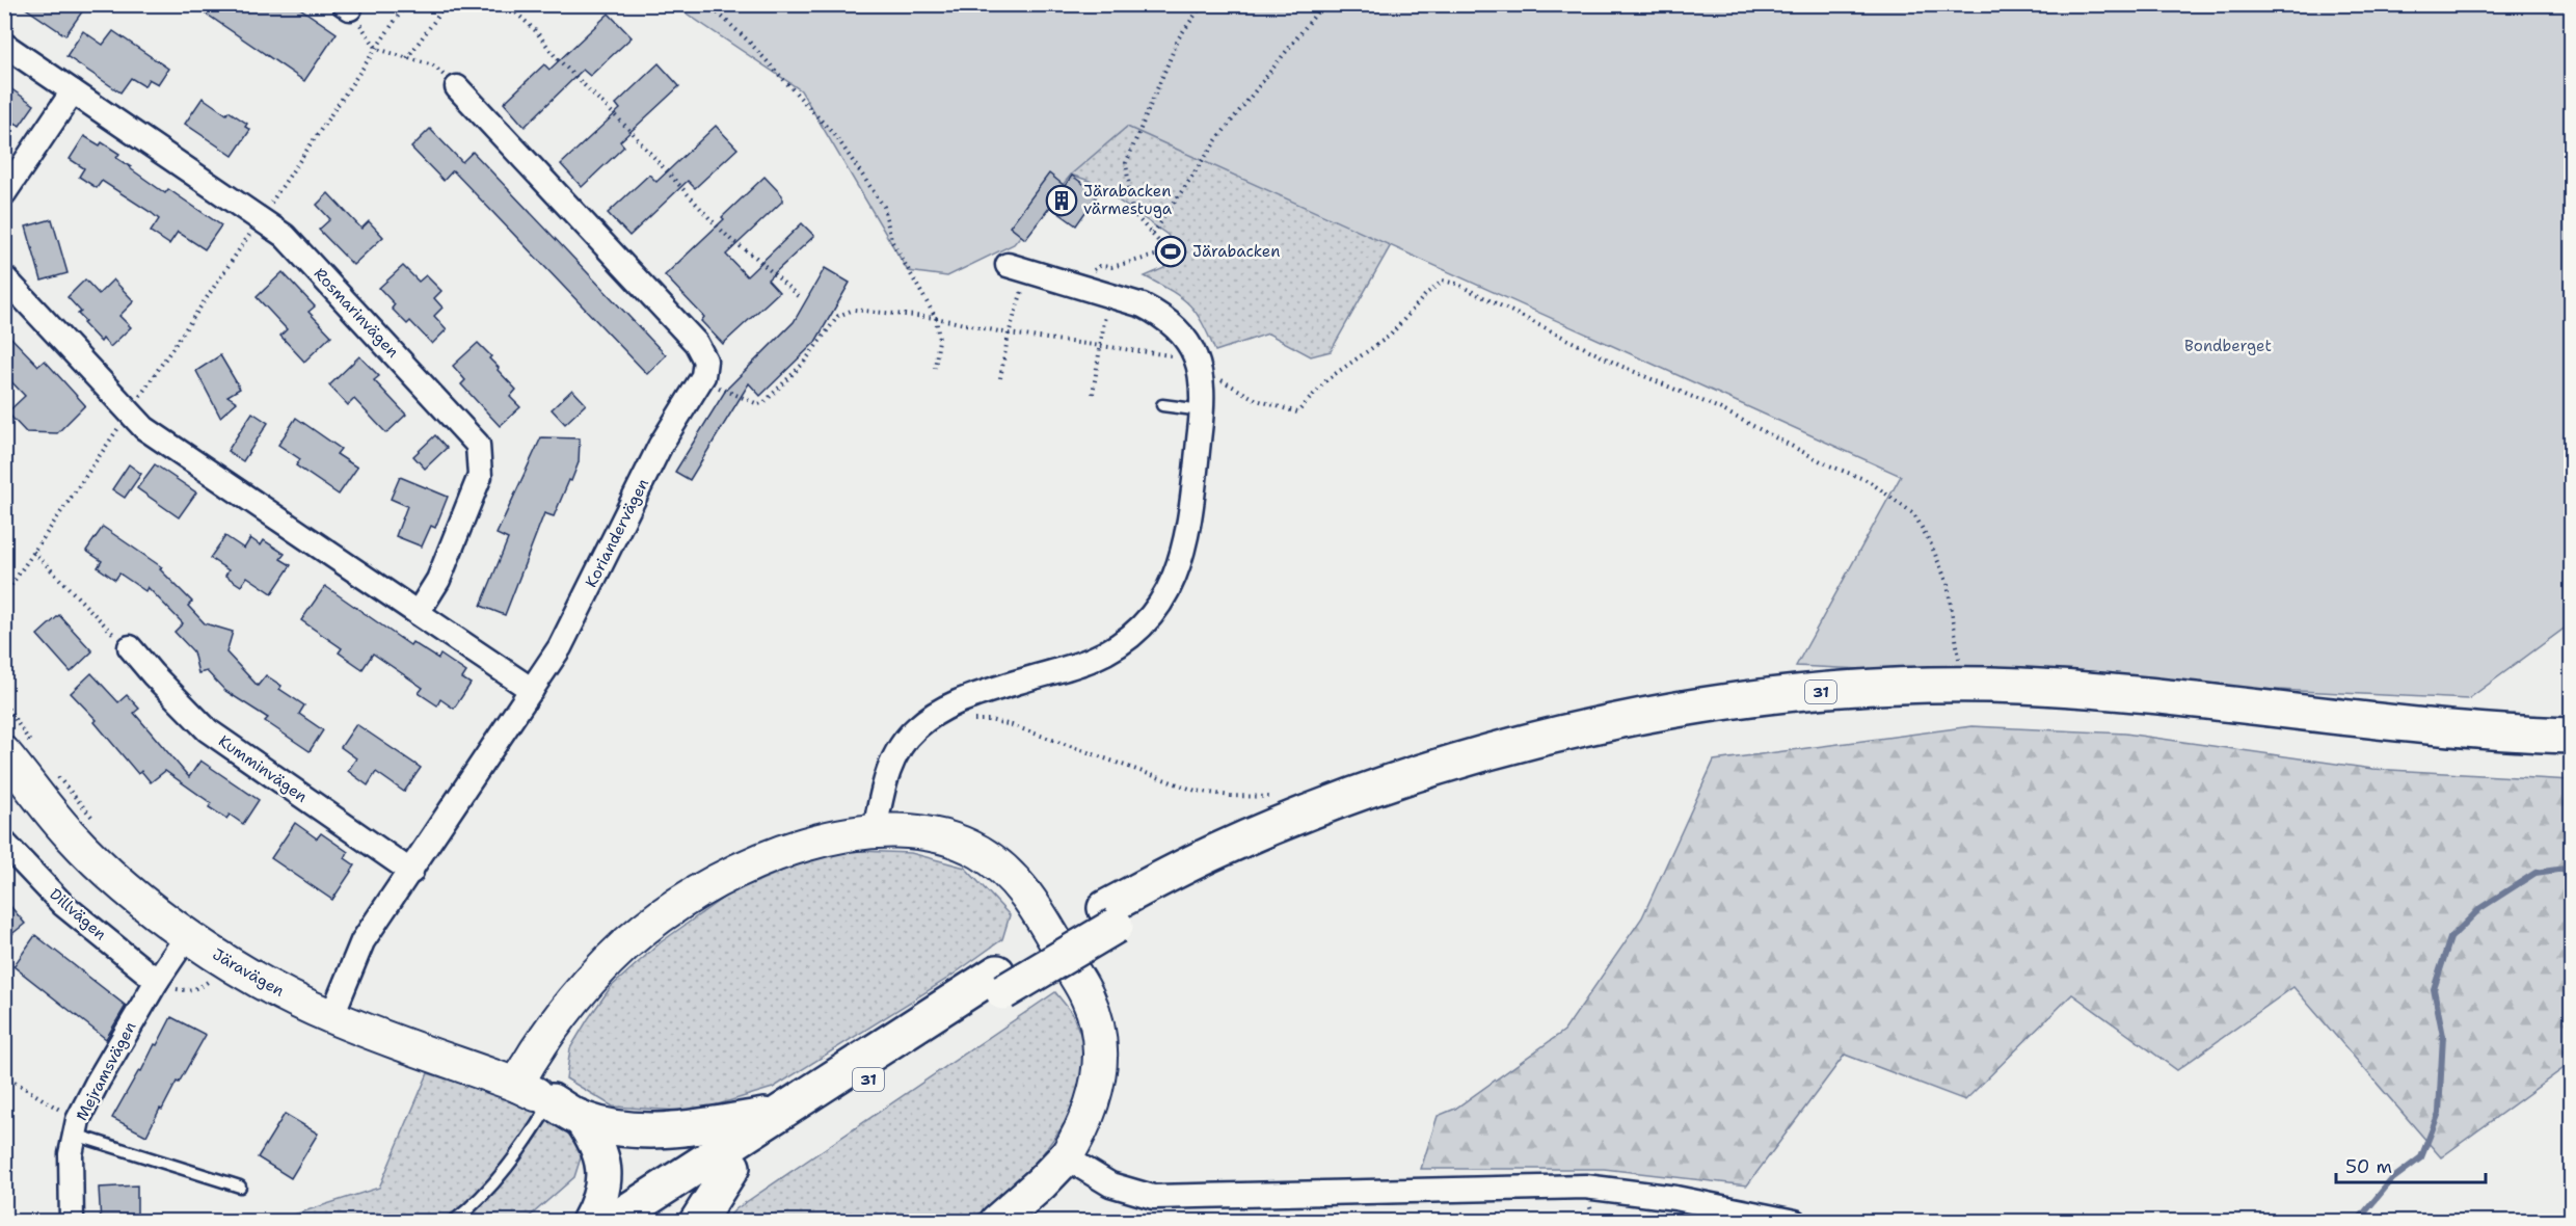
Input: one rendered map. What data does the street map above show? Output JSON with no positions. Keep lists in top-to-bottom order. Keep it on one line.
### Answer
{"streets":{"highway":["31"],"street":["Rosmarinvägen","Koriandervägen","Kumminvägen","Dillvägen","Järavägen","Mejramsvägen"]},"crossings":[["Koriandervägen","Kumminvägen"],["Koriandervägen","Järavägen"],["Dillvägen","Mejramsvägen"],["Järavägen","Mejramsvägen"]],"parks":["Bondberget"],"places":{"building":["Järabacken värmestuga"],"sports":["Järabacken"]},"scale_bar":"50 m"}
